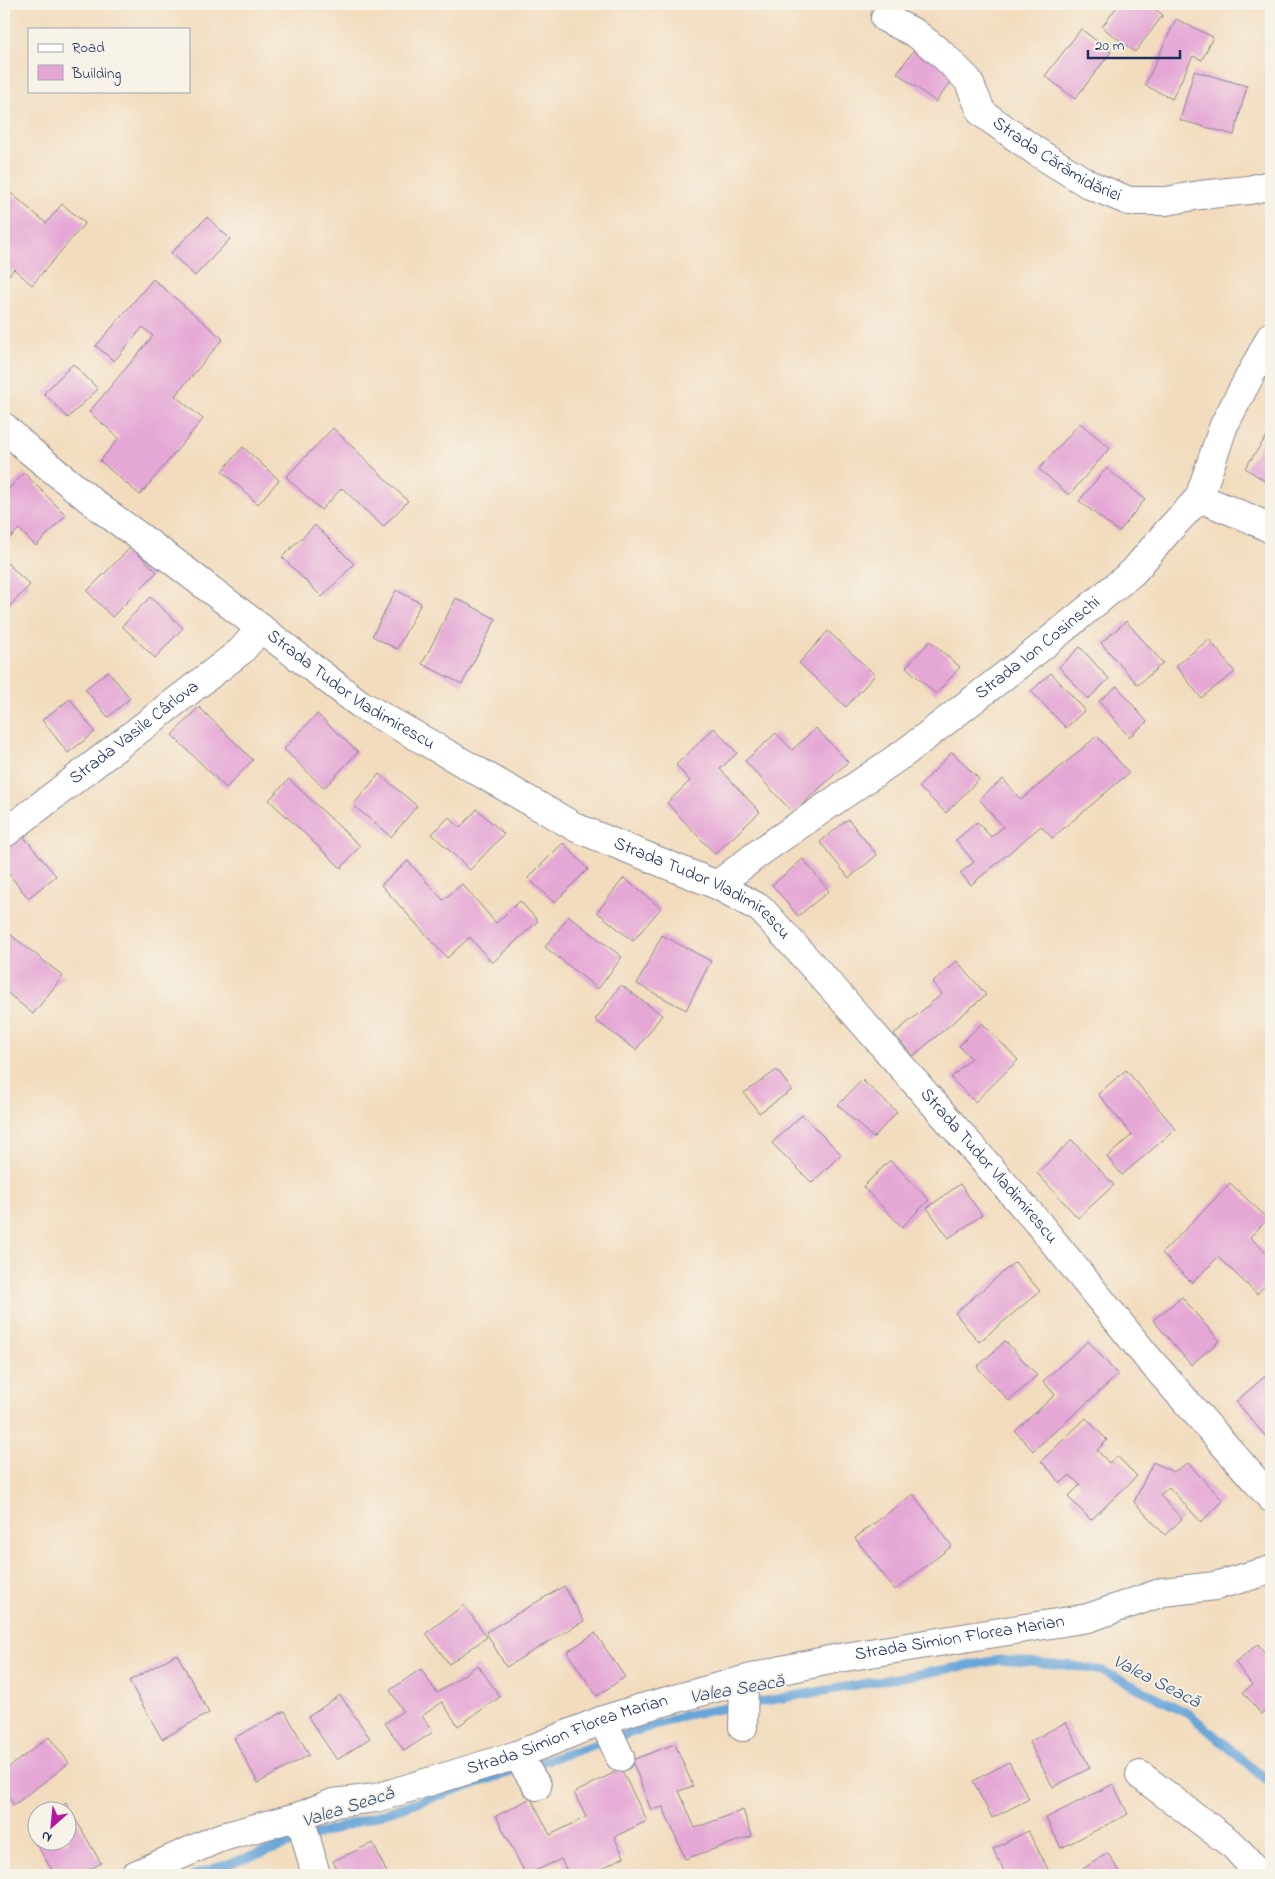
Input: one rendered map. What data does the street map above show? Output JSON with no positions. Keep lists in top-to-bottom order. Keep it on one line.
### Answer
{"streets":{"street":["Strada Cărămidăriei","Strada Ion Cosinschi","Strada Tudor Vladimirescu","Strada Vasile Cârlova","Strada Simion Florea Marian"]},"crossings":[["Strada Ion Cosinschi","Strada Tudor Vladimirescu"],["Strada Tudor Vladimirescu","Strada Vasile Cârlova"]],"water":["Valea Seacă"],"legend":["Road","Building"],"scale_bar":"20 m","north":"bottom left"}
